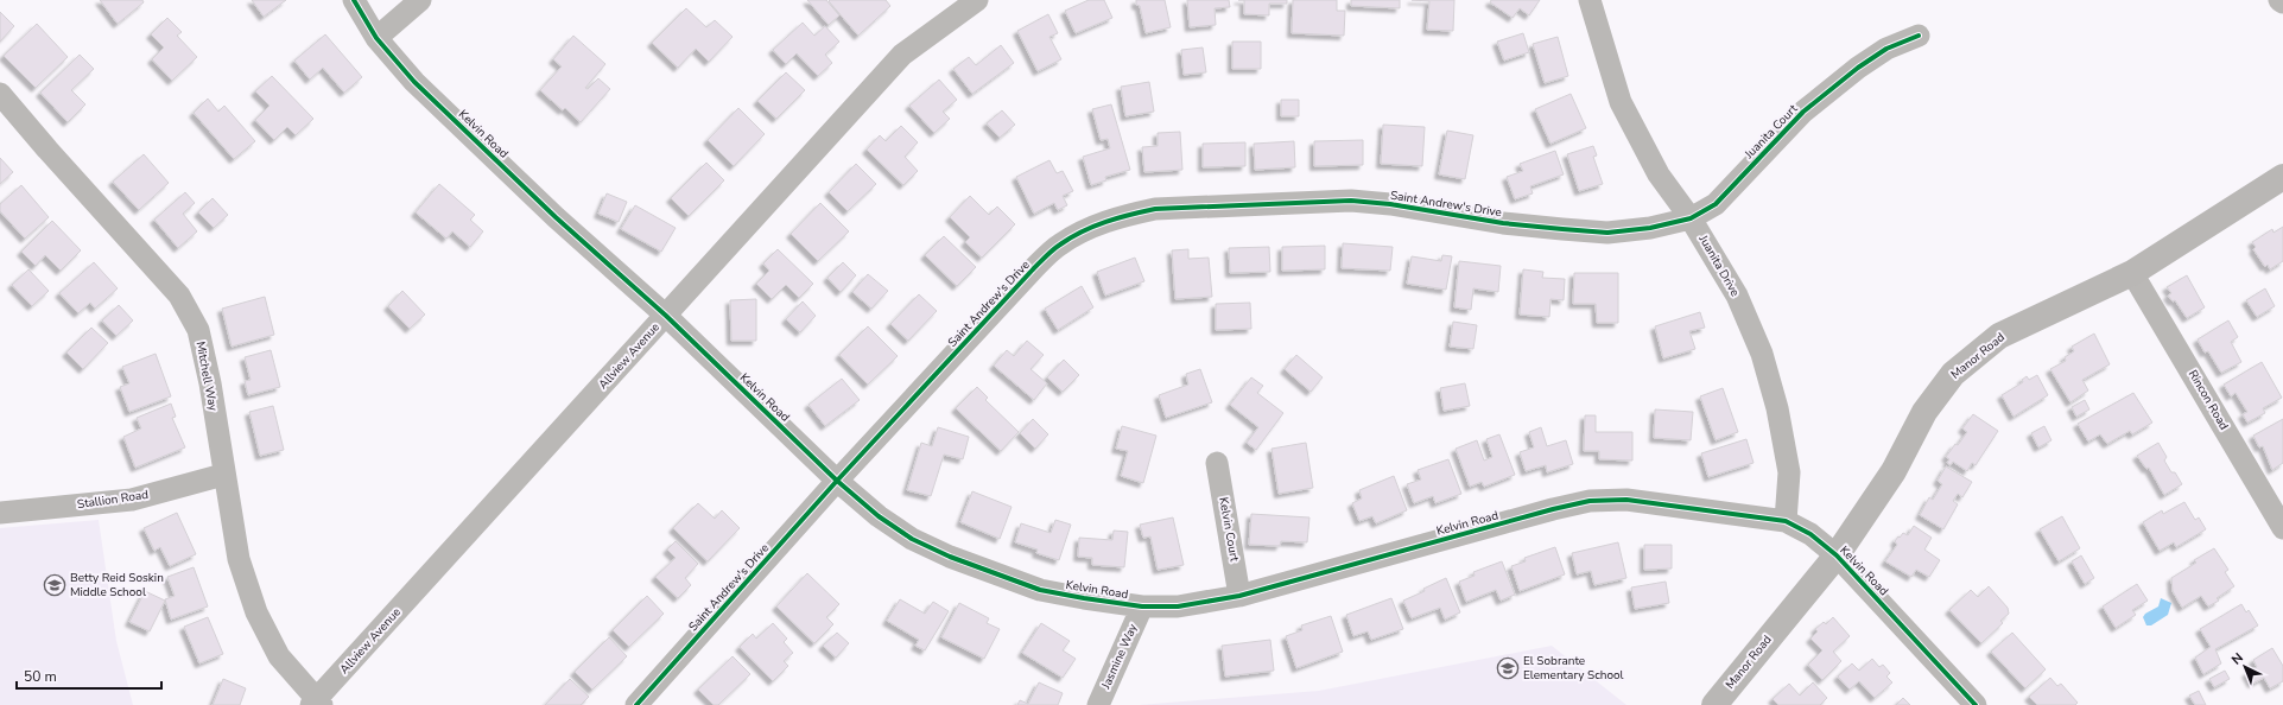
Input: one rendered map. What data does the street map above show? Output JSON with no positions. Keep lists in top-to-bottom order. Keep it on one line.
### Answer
{"streets":{"street":["Juanita Court","Kelvin Road","Saint Andrew's Drive","Juanita Drive","Allview Avenue","Manor Road","Mitchell Way","Rincon Road","Stallion Road","Kelvin Court","Jasmine Way"]},"crossings":[["Juanita Court","Saint Andrew's Drive"],["Juanita Court","Juanita Drive"],["Kelvin Road","Saint Andrew's Drive"],["Kelvin Road","Juanita Drive"],["Kelvin Road","Allview Avenue"],["Kelvin Road","Manor Road"],["Kelvin Road","Kelvin Court"],["Kelvin Road","Jasmine Way"],["Saint Andrew's Drive","Juanita Drive"],["Allview Avenue","Mitchell Way"],["Manor Road","Rincon Road"],["Mitchell Way","Stallion Road"]],"places":{"school or university":["Betty Reid Soskin Middle School","El Sobrante Elementary School"]},"scale_bar":"50 m","north":"top left"}
